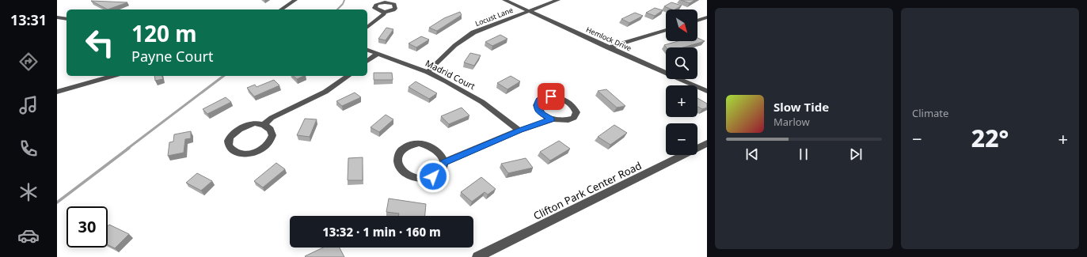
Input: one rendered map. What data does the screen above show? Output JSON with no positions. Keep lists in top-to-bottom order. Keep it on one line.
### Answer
{"streets":{"street":["Locust Lane","Hemlock Drive","Madrid Court","Clifton Park Center Road"]},"crossings":[["Locust Lane","Hemlock Drive"],["Locust Lane","Madrid Court"]],"north":"bottom right","page":{"tabs":"13:31","tile":"Climate","map_buttons":["+","−"],"turn":["120 m","Payne Court"],"song":["Slow Tide","Marlow"],"heat":["−","22°","+"],"limit":"30","trip":"13:32 · 1 min · 160 m"}}
